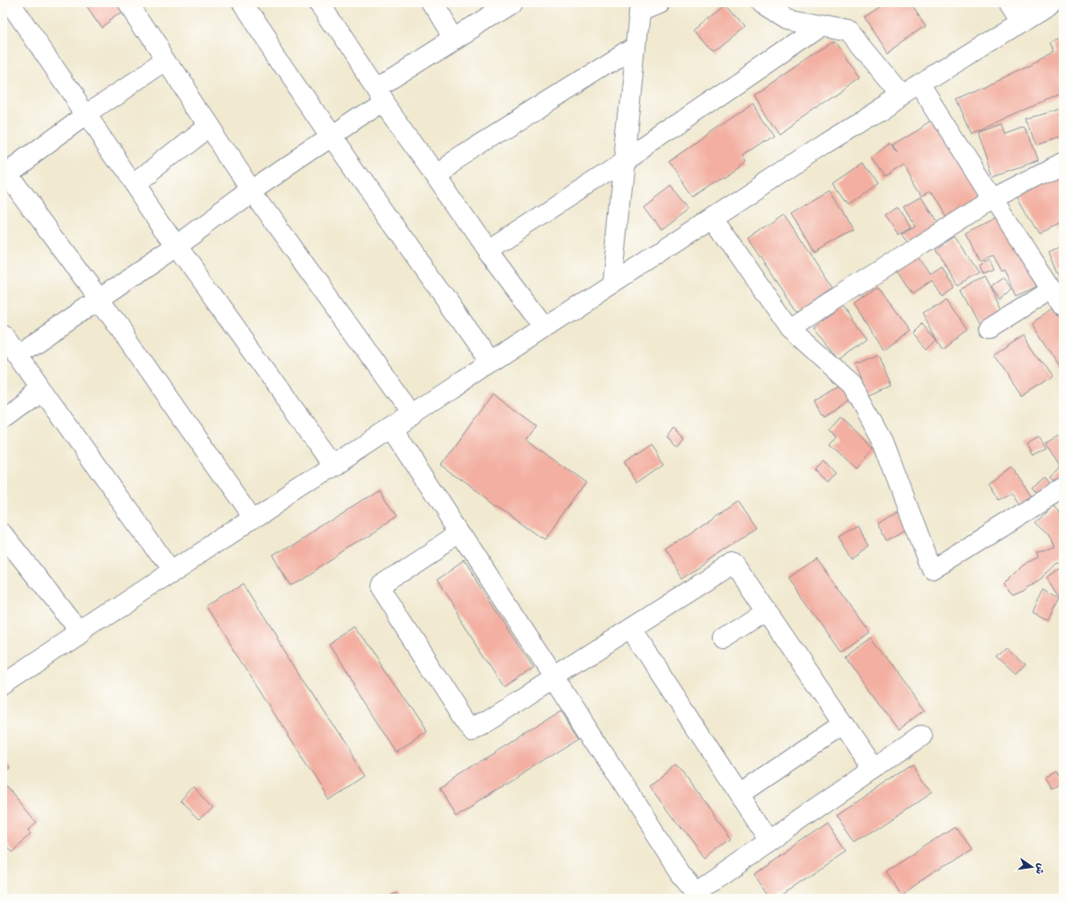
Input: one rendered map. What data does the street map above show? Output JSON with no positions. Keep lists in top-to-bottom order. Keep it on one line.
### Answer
{"north":"right"}
